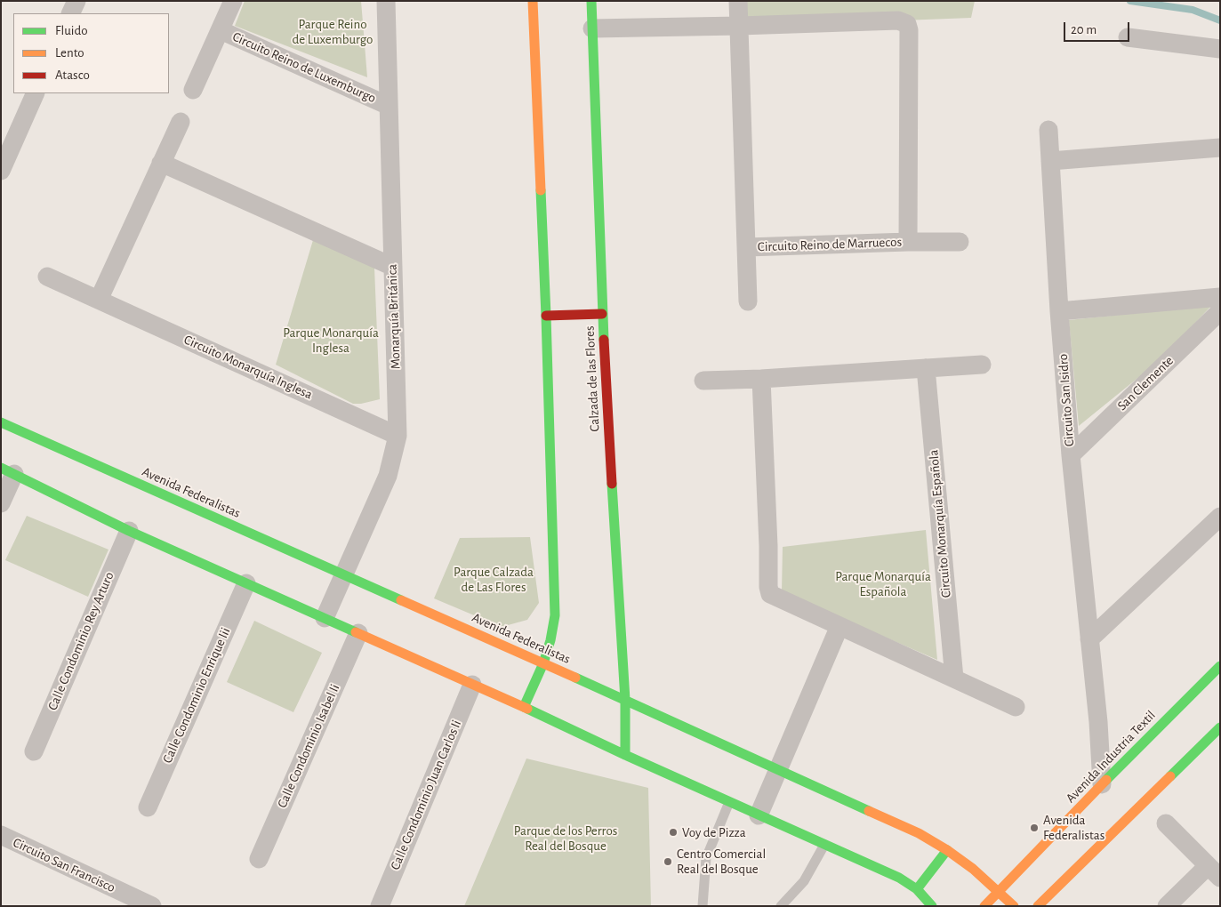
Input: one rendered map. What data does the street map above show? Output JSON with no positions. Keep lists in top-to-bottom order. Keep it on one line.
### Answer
{"streets":{"street":["Circuito Reino de Luxemburgo","Circuito Reino de Marruecos","Monarquía Británica","Circuito Monarquía Inglesa","Calzada de las Flores","San Clemente","Circuito San Isidro","Avenida Federalistas","Circuito Monarquía Española","Calle Condominio Rey Arturo","Calle Condominio Enrique Iii","Calle Condominio Isabel Ii","Avenida Industria Textil","Calle Condominio Juan Carlos Ii","Circuito San Francisco"]},"crossings":[["Circuito Reino de Luxemburgo","Monarquía Británica"],["Circuito Reino de Marruecos","Calzada de las Flores"],["Monarquía Británica","Circuito Monarquía Inglesa"],["Monarquía Británica","Avenida Federalistas"],["Calzada de las Flores","Avenida Federalistas"],["San Clemente","Circuito San Isidro"],["Circuito San Isidro","Avenida Industria Textil"],["Avenida Federalistas","Avenida Industria Textil"]],"parks":["Parque Reino de Luxemburgo","Parque Monarquía Inglesa","Parque Calzada de Las Flores","Parque Monarquía Española","Parque de los Perros Real del Bosque"],"places":["Avenida Federalistas","Voy de Pizza","Centro Comercial Real del Bosque"],"legend":["Fluido","Lento","Atasco"],"scale_bar":"20 m"}
